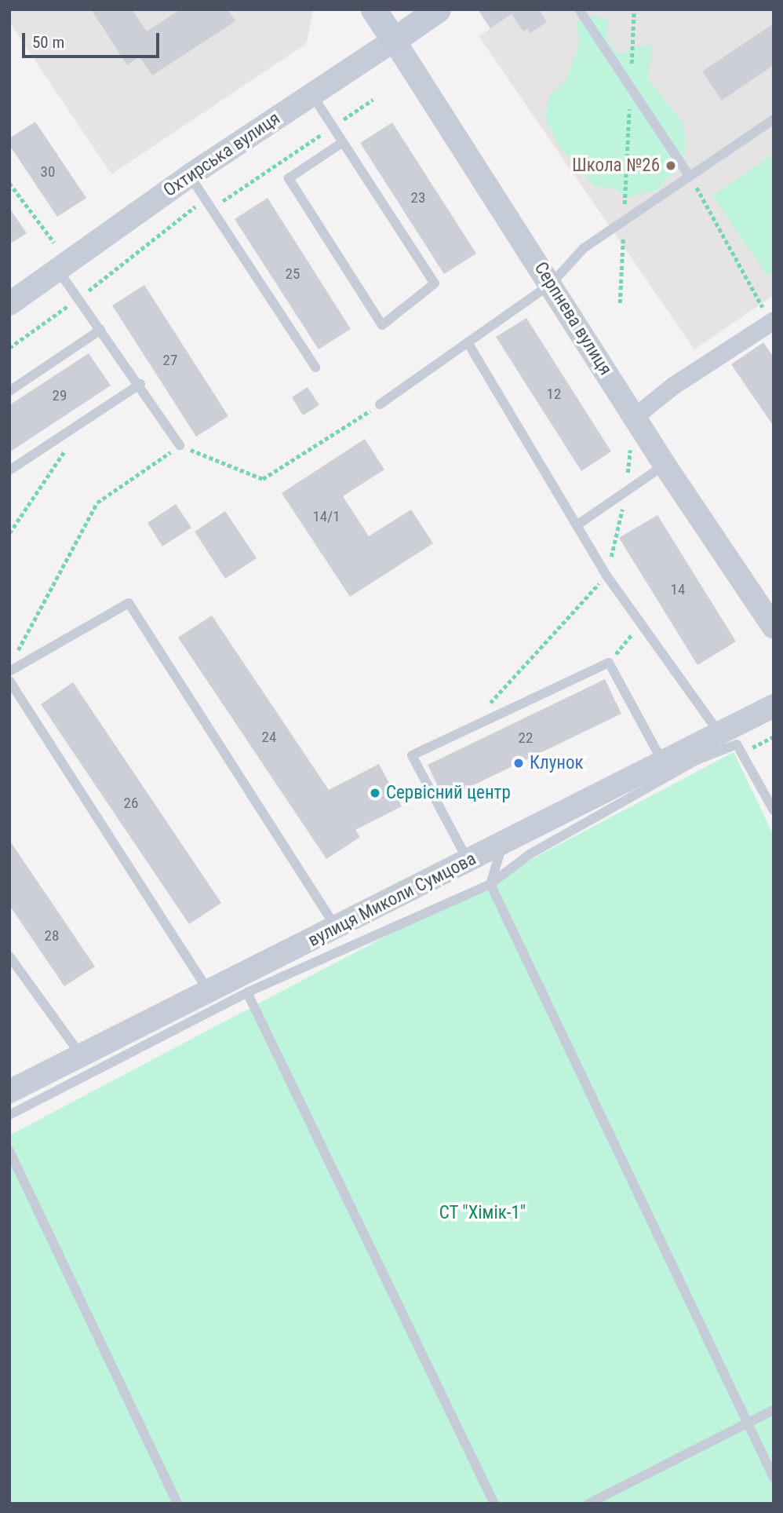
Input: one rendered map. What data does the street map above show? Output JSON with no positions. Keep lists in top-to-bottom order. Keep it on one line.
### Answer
{"streets":{"main road":["Охтирська вулиця","Серпнева вулиця"],"street":["вулиця Миколи Сумцова"]},"crossings":[["Охтирська вулиця","Серпнева вулиця"]],"parks":["СТ \"Хімік-1\""],"places":["Школа №26","Клунок","Сервісний центр"],"house_numbers":["30","23","25","27","12","29","14/1","14","24","22","26","28"],"scale_bar":"50 m"}
